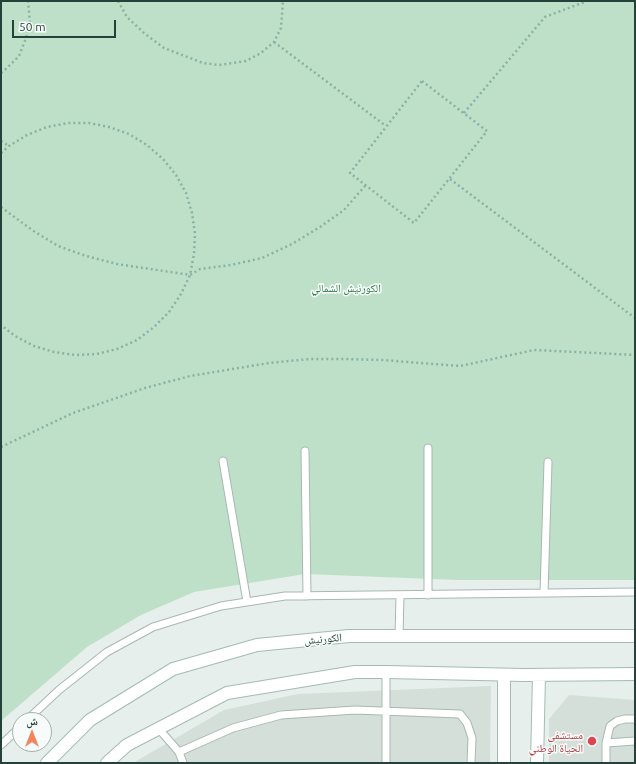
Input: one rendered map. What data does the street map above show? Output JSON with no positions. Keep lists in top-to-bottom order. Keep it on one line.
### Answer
{"streets":{"main road":["الكورنيش"]},"parks":["الكورنيش الشمالي"],"places":["مستشفى الحياة الوطني"],"scale_bar":"50 m","north":"top"}
